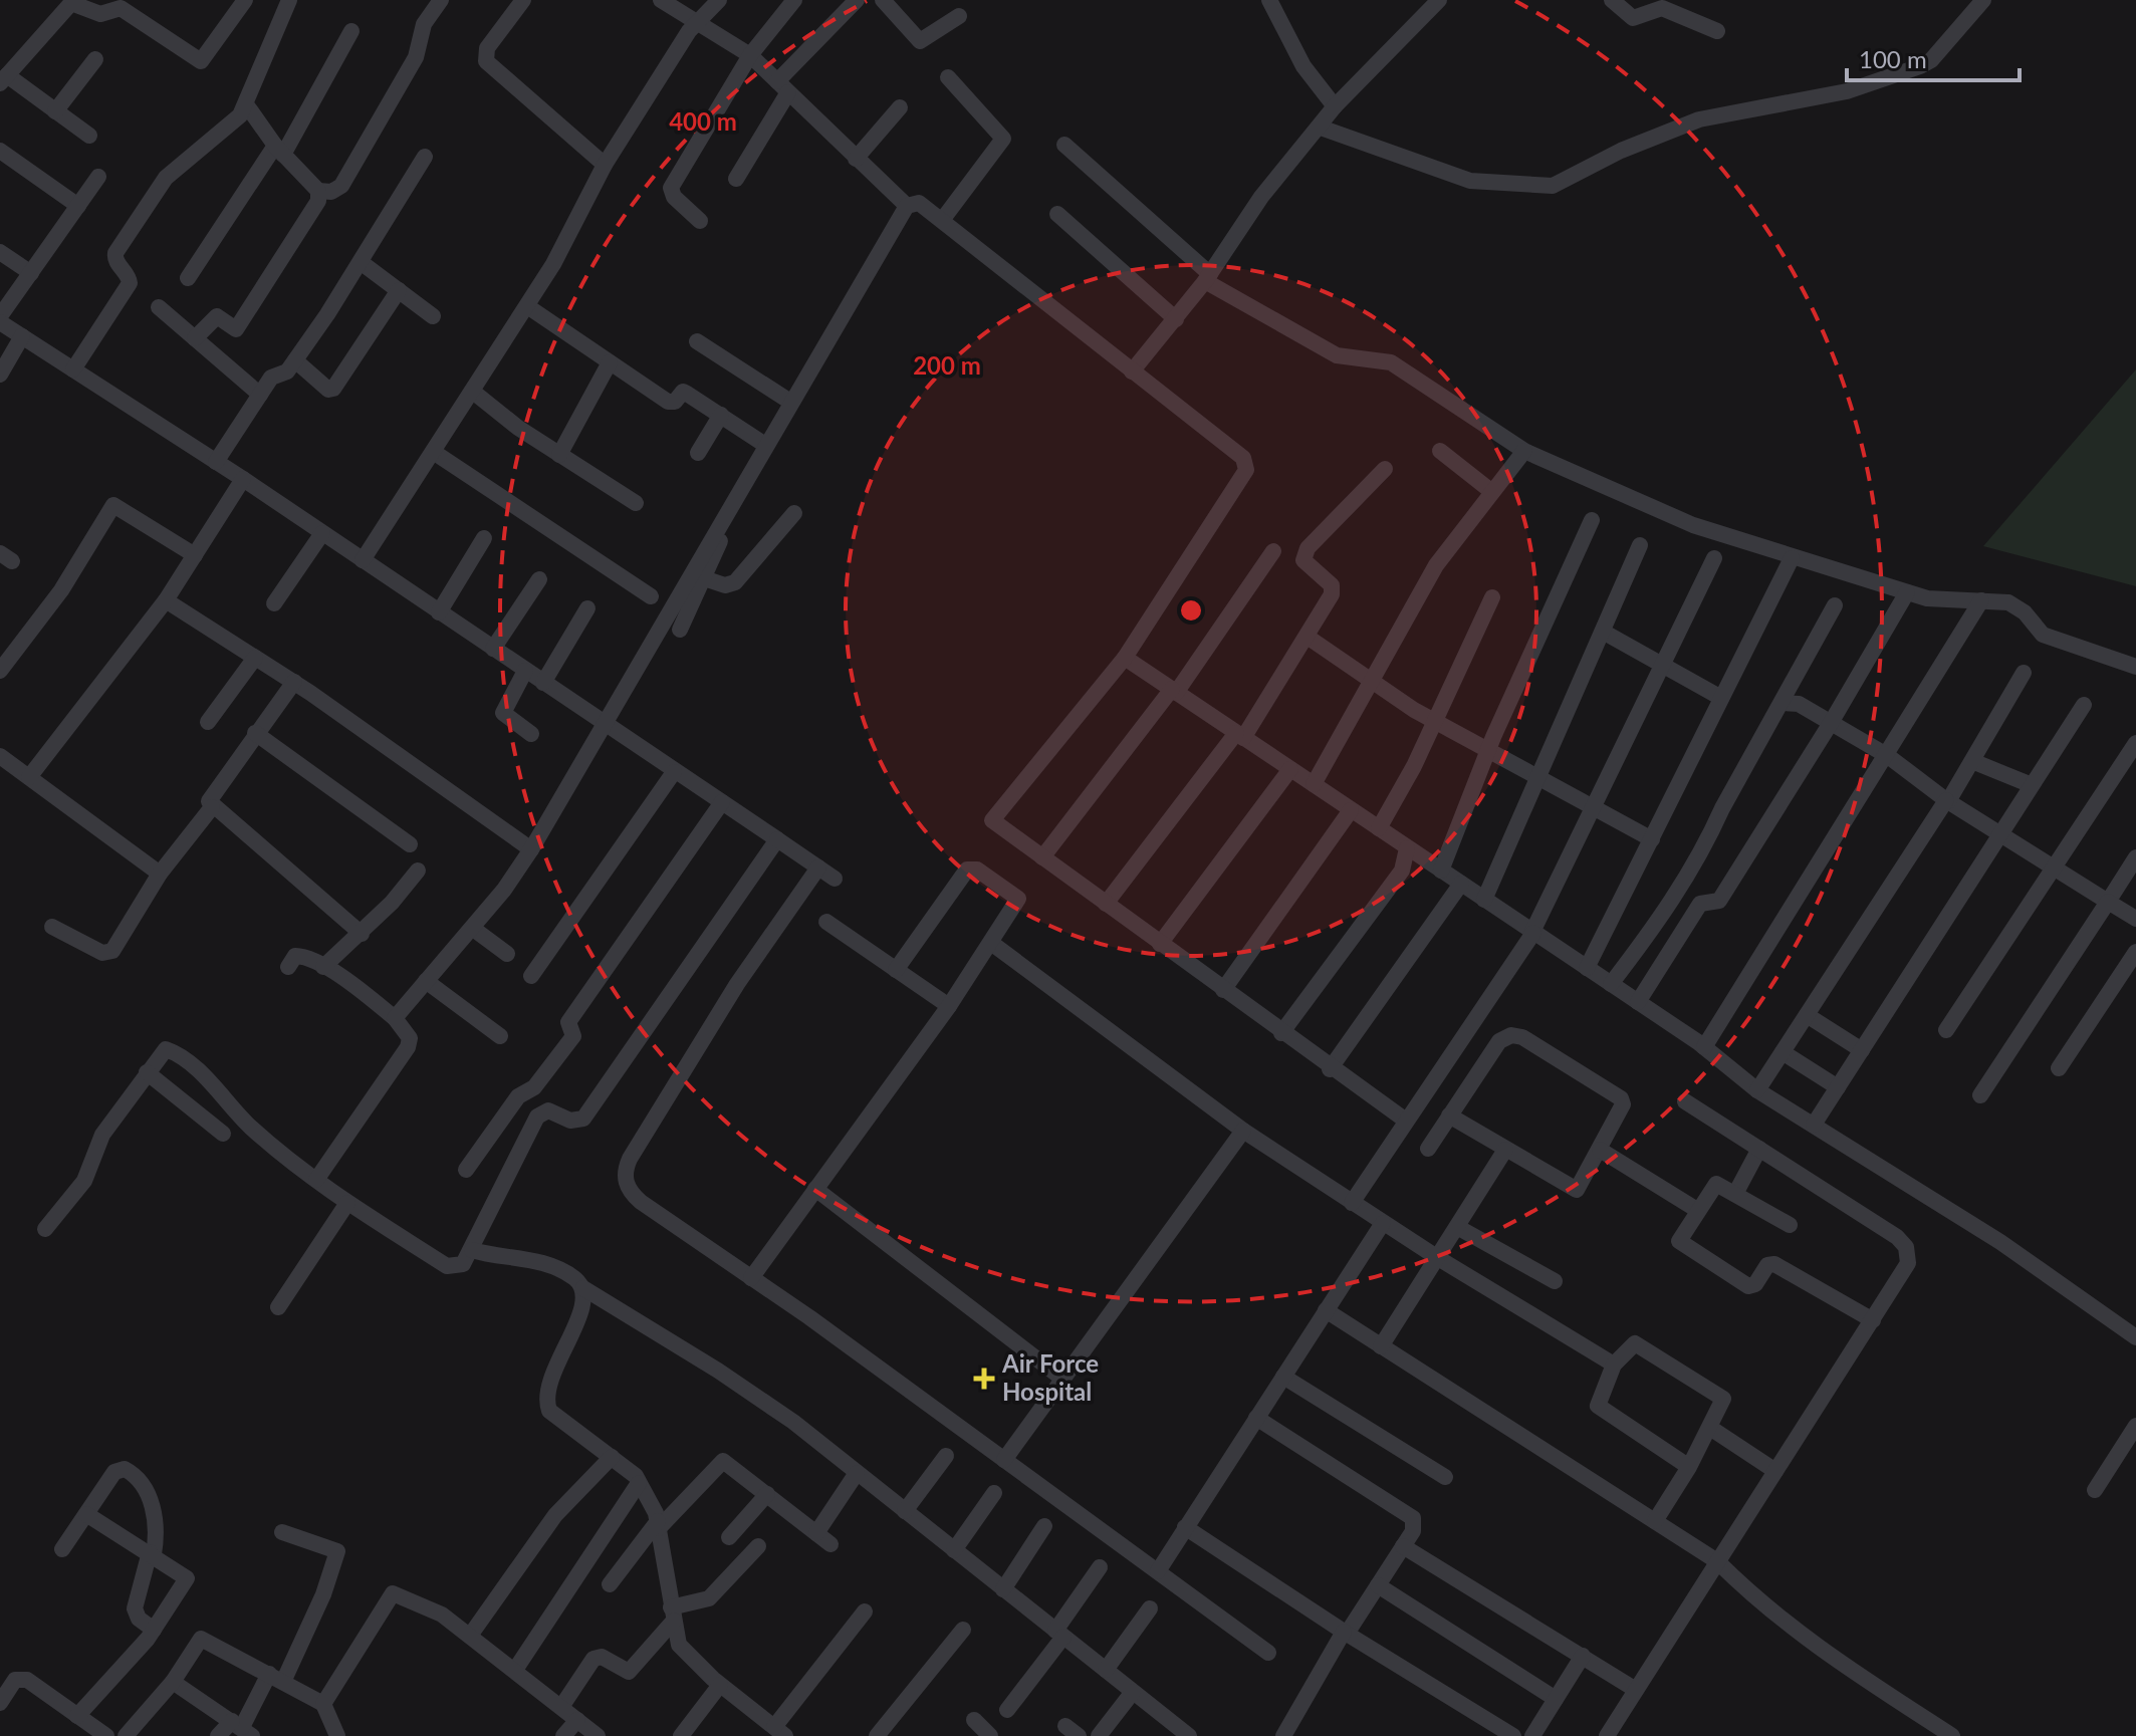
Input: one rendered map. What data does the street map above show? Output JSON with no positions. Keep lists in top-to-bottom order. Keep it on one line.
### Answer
{"places":{"health":["Air Force Hospital"]},"scale_bar":"100 m","rings":["400 m","200 m"]}
